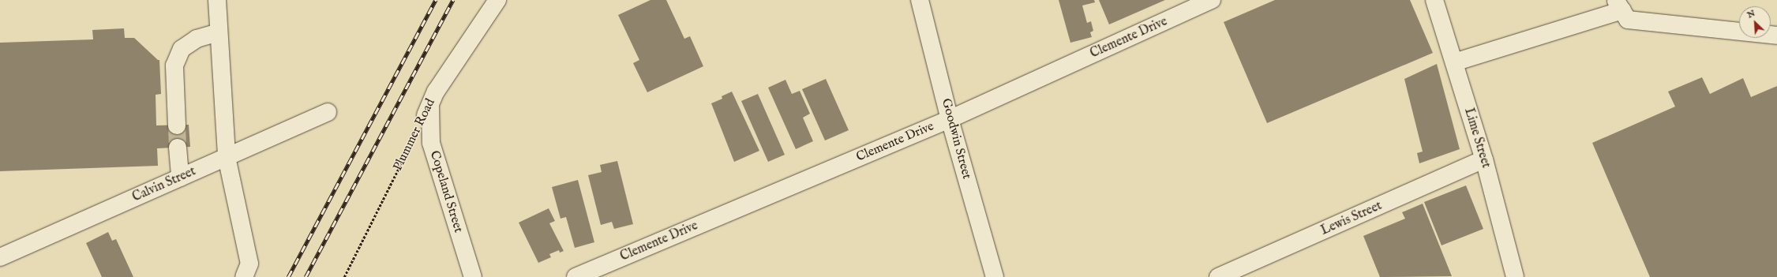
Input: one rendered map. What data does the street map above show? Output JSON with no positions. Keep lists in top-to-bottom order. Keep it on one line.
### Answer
{"streets":{"street":["Clemente Drive","Plummer Road","Lime Street","Goodwin Street","Calvin Street","Copeland Street","Lewis Street"]},"crossings":[["Clemente Drive","Goodwin Street"],["Plummer Road","Copeland Street"],["Lime Street","Lewis Street"]],"north":"top left"}
